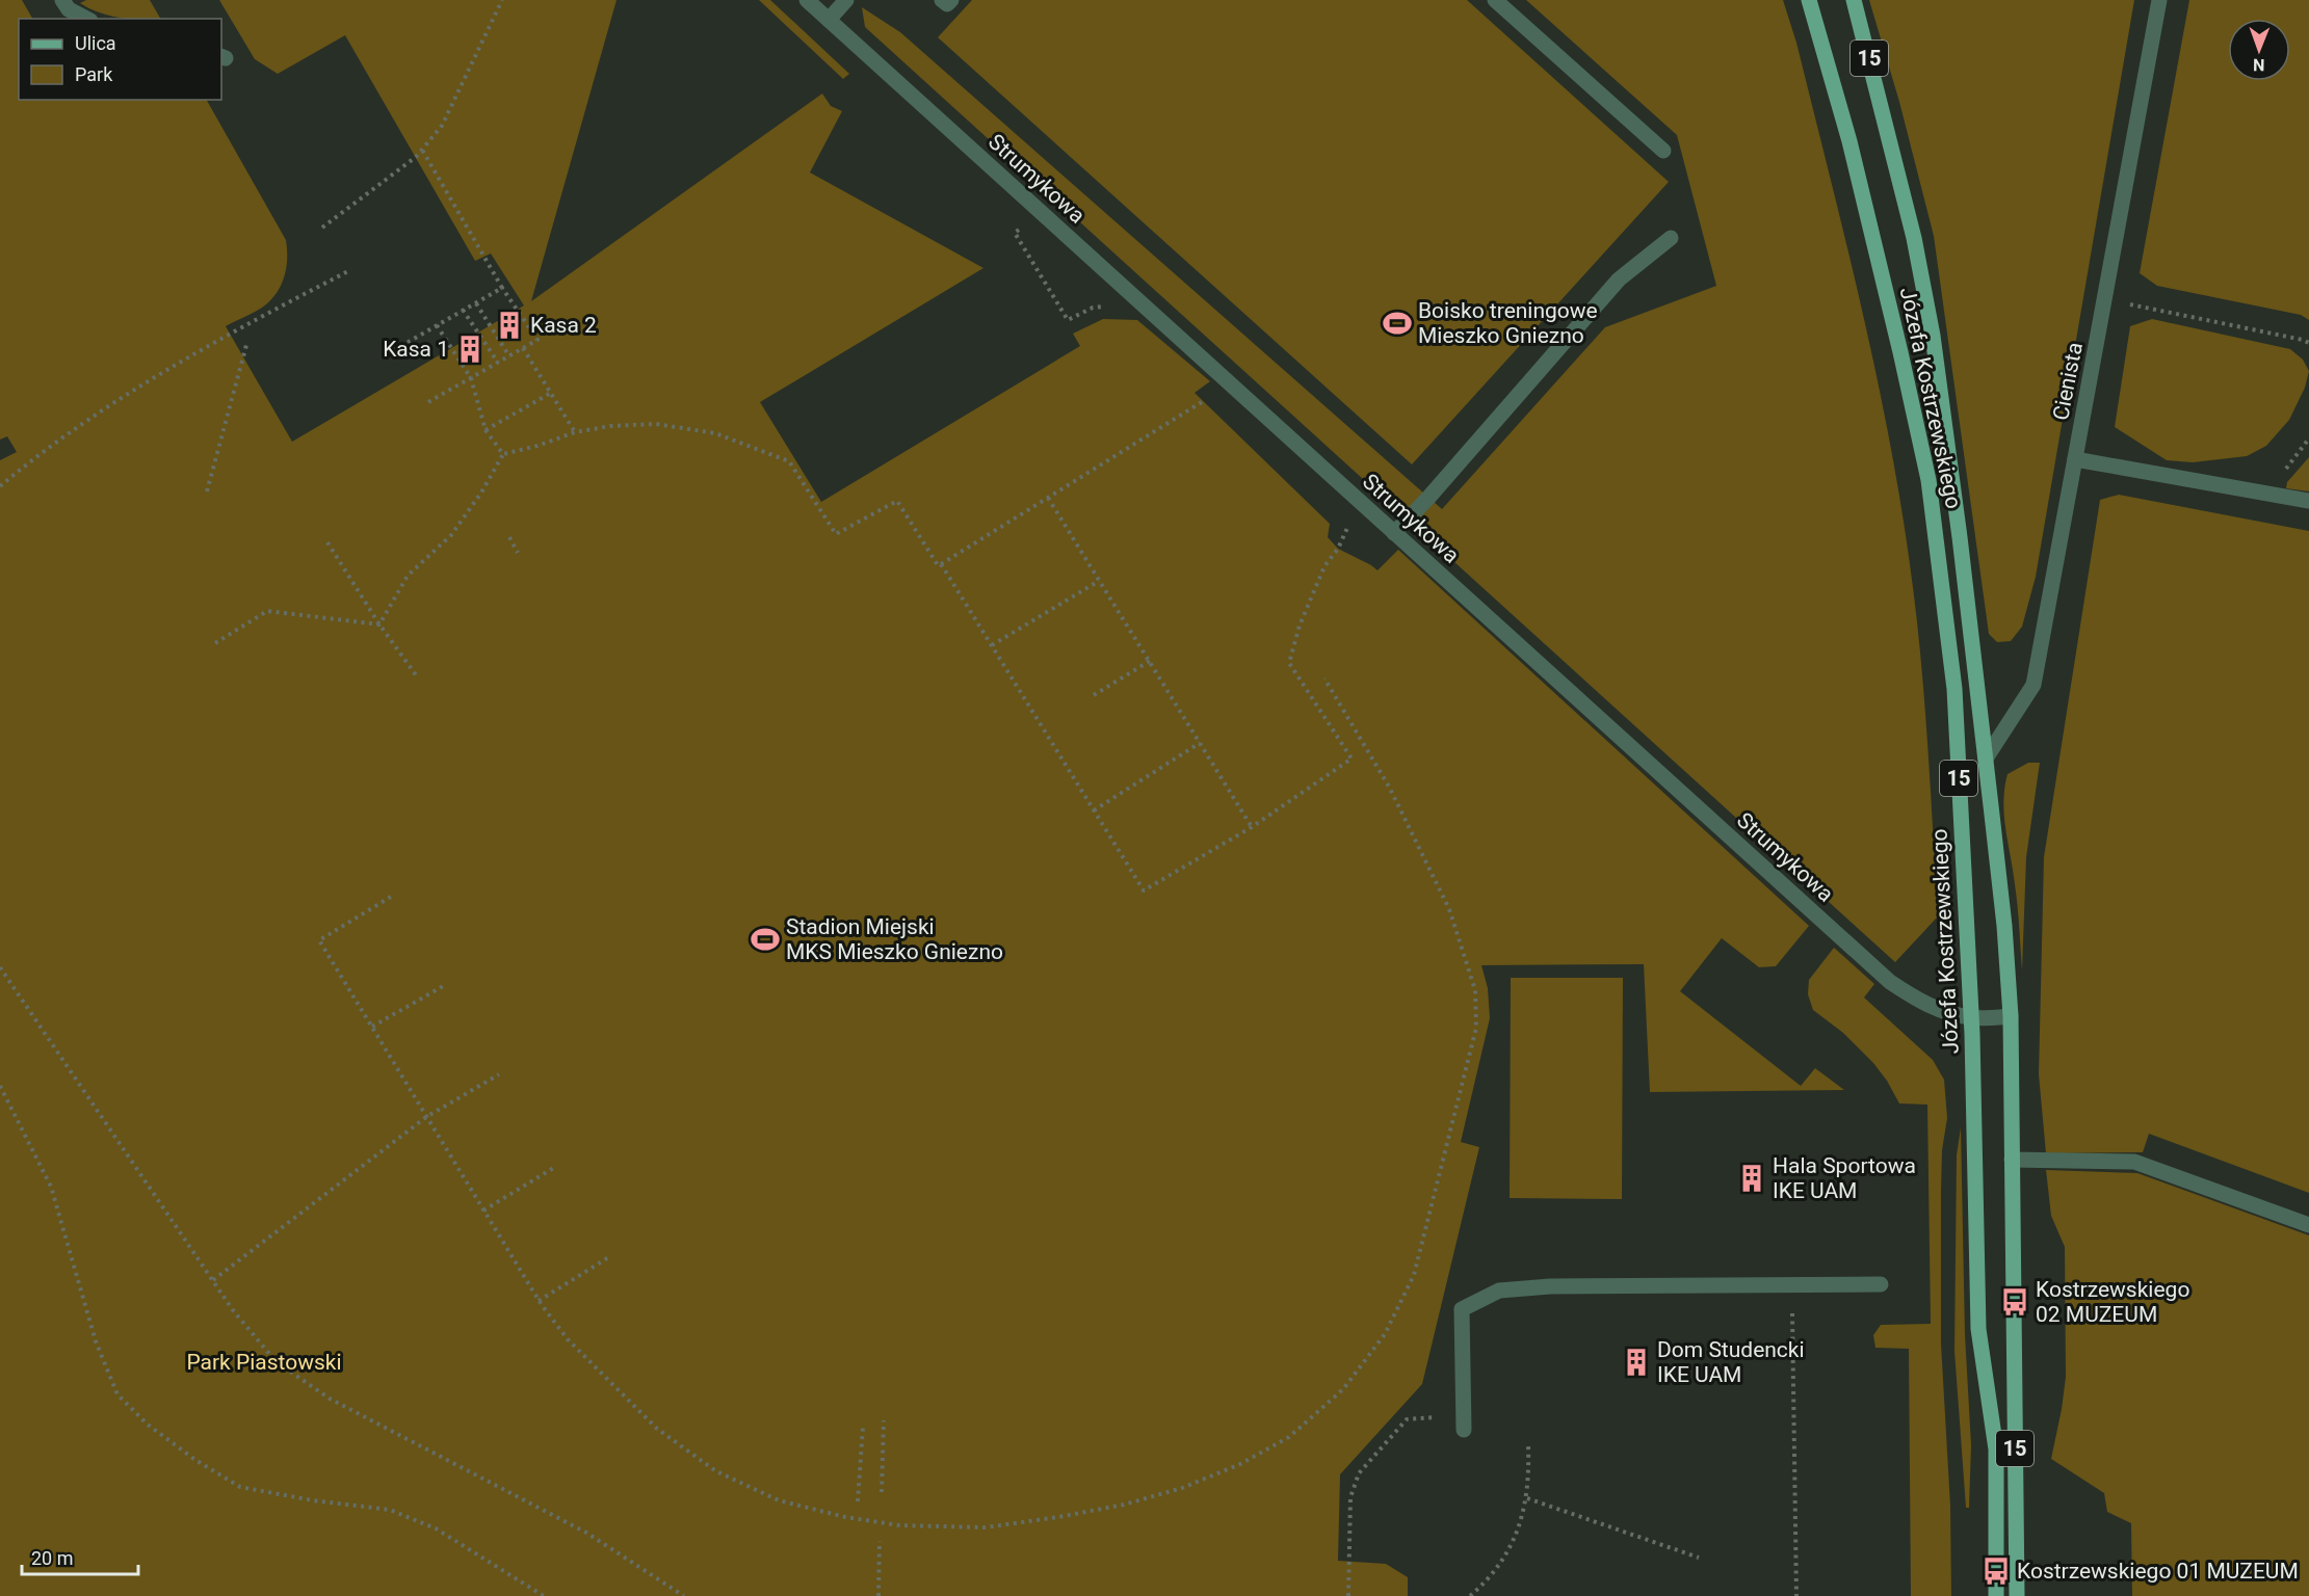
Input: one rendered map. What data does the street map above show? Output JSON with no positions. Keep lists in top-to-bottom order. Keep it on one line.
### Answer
{"streets":{"main road":["15","Józefa Kostrzewskiego"],"street":["Strumykowa","Cienista"]},"crossings":[["Strumykowa","Józefa Kostrzewskiego"],["Cienista","Józefa Kostrzewskiego"]],"parks":["Park Piastowski"],"places":{"sports":["Boisko treningowe Mieszko Gniezno","Stadion Miejski MKS Mieszko Gniezno"],"building":["Kasa 2","Kasa 1","Hala Sportowa IKE UAM","Dom Studencki IKE UAM"],"bus stop":["Kostrzewskiego 02 MUZEUM","Kostrzewskiego 01 MUZEUM"]},"legend":["Ulica","Park"],"scale_bar":"20 m","north":"bottom"}
